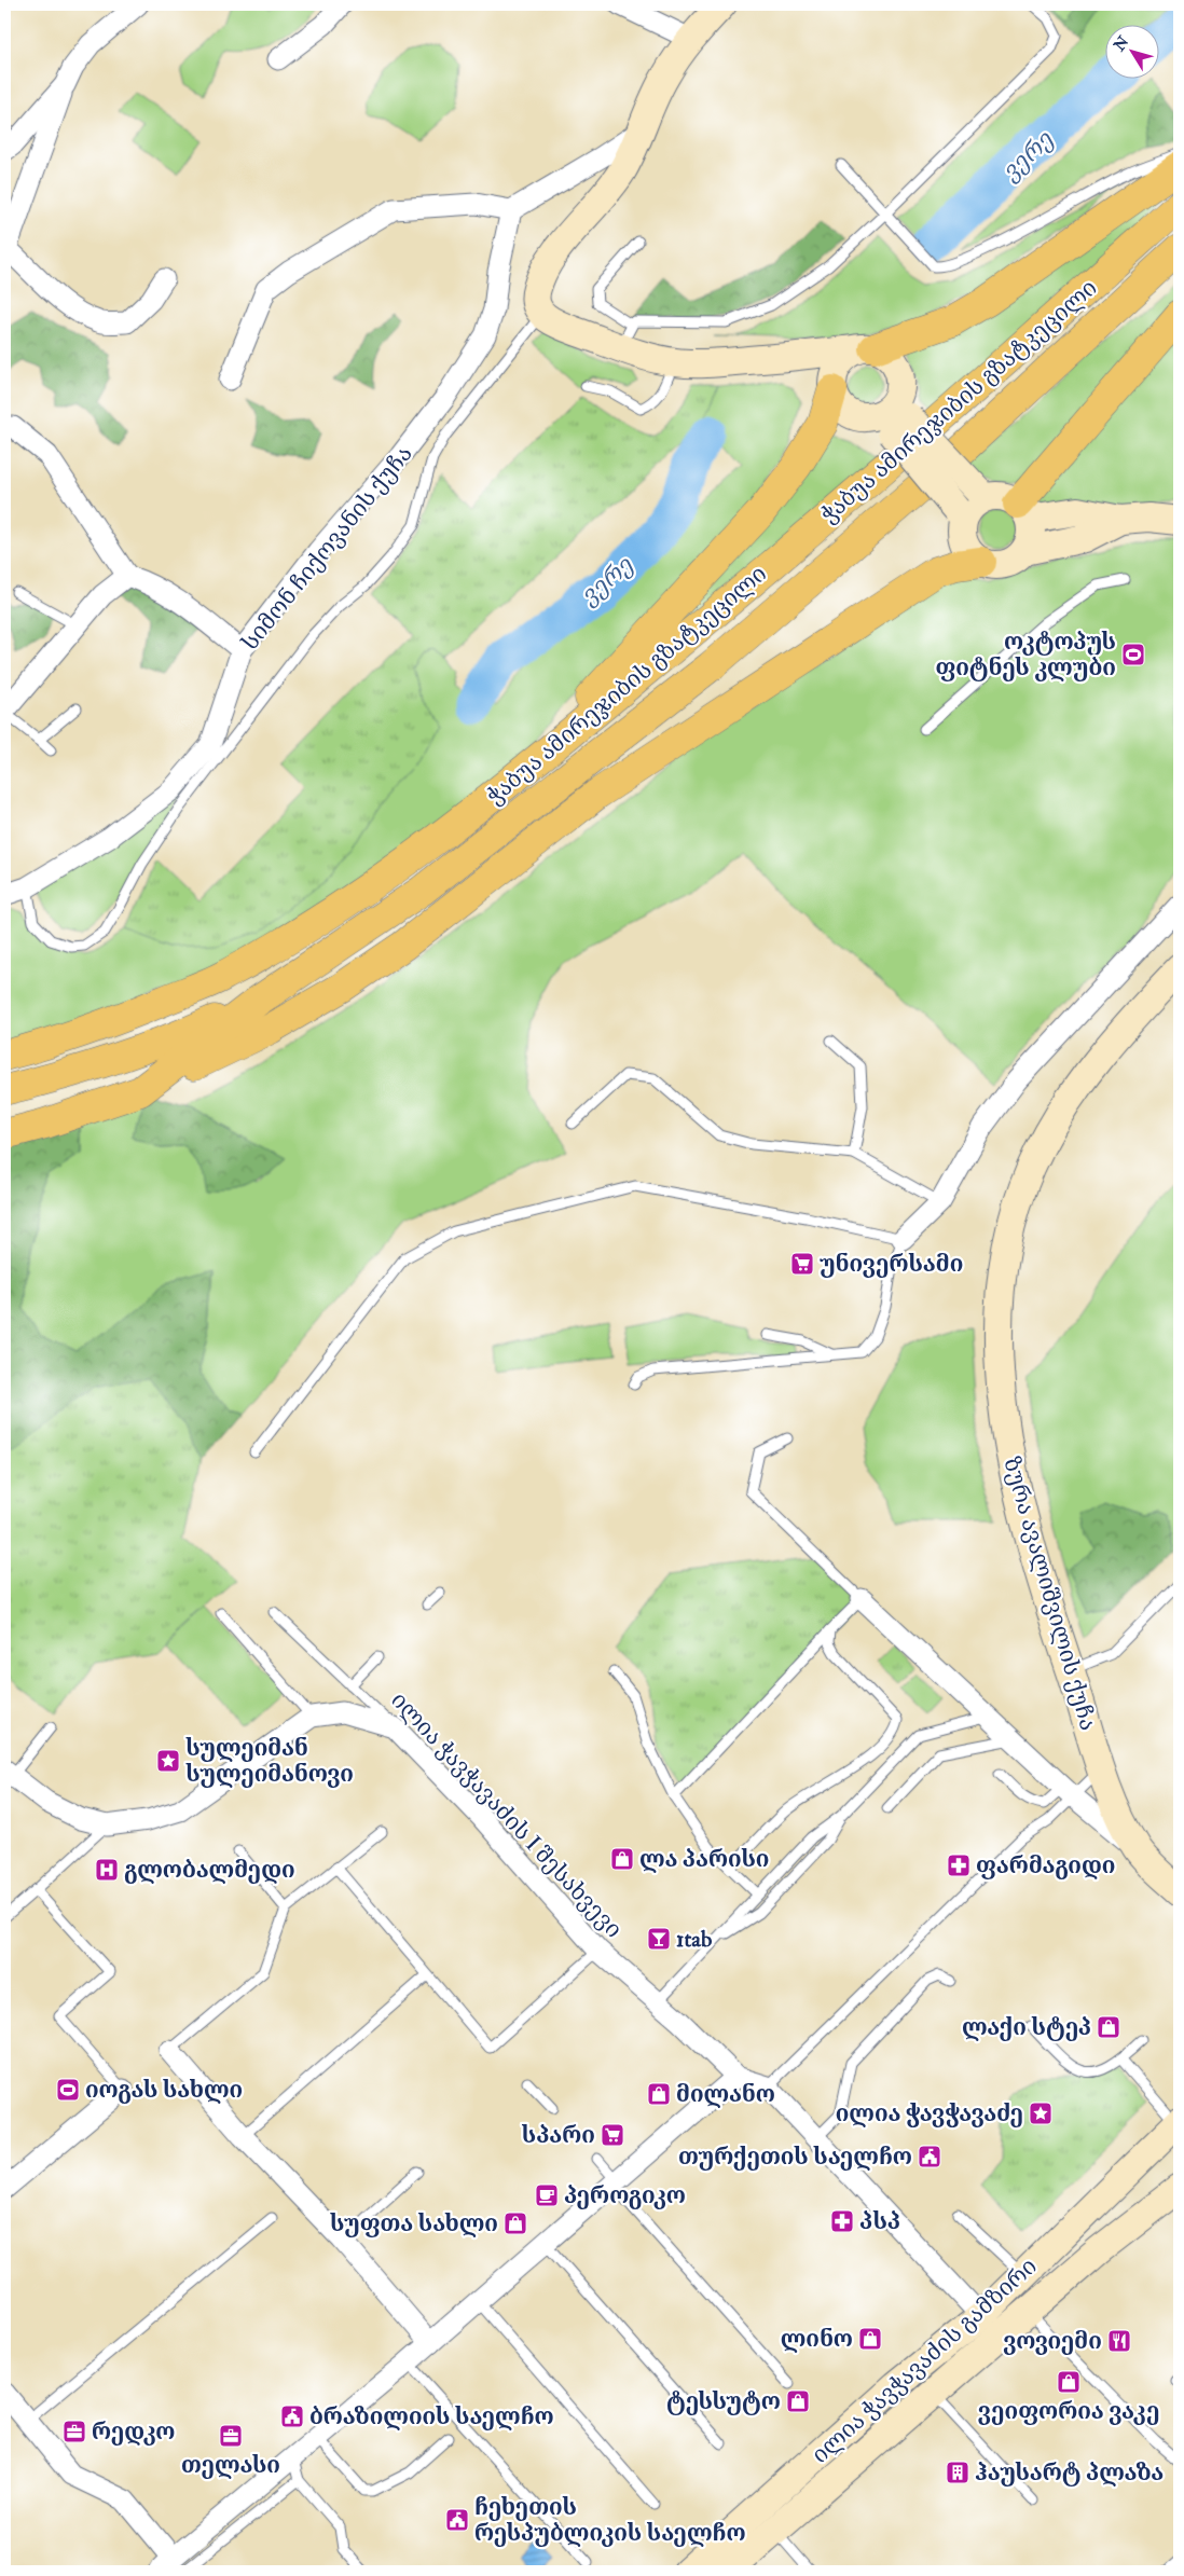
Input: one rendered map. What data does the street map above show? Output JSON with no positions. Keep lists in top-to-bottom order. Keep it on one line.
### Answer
{"streets":{"main road":["ჭაბუა ამირეჯიბის გზატკეცილი","ზურა ავალიშვილის ქუჩა","ილია ჭავჭავაძის გამზირი"],"street":["სიმონ ჩიქოვანის ქუჩა","ილია ჭავჭავაძის I შესახვევი"]},"crossings":[["ილია ჭავჭავაძის I შესახვევი","ილია ჭავჭავაძის გამზირი"]],"water":["ვერე"],"places":{"sports":["ოკტოპუს ფიტნეს კლუბი","იოგას სახლი"],"supermarket":["უნივერსამი","სპარი"],"place":["სულეიმან სულეიმანოვი","ილია ჭავჭავაძე"],"shop":["ლა პარისი","ლაქი სტეპ","მილანო","სუფთა სახლი","ლინო","ვეიფორია ვაკე","ტესსუტო"],"pharmacy":["ფარმაგიდი","პსპ"],"hospital":["გლობალმედი"],"bar":["1tab"],"public building":["თურქეთის საელჩო","ბრაზილიის საელჩო","ჩეხეთის რესპუბლიკის საელჩო"],"cafe":["პეროგიკო"],"restaurant":["ვოვიემი"],"office":["რედკო","თელასი"],"building":["ჰაუსარტ პლაზა"]},"north":"top left"}
